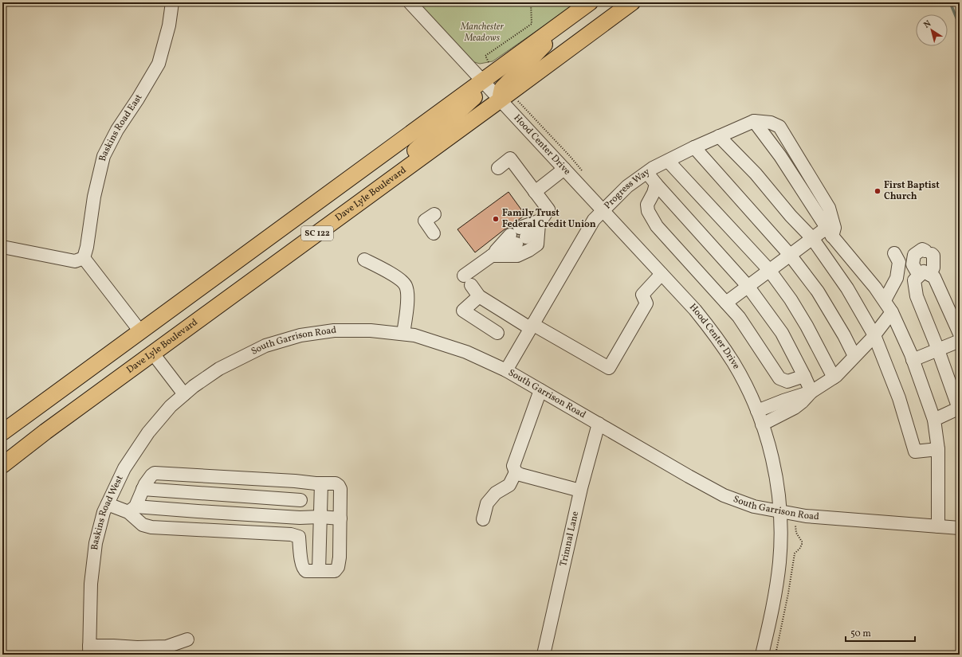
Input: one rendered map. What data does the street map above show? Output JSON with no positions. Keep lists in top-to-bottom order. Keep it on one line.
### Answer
{"streets":{"main road":["Dave Lyle Boulevard","SC 122"],"street":["Baskins Road East","Hood Center Drive","Progress Way","South Garrison Road","Baskins Road West","Trimnal Lane"]},"crossings":[["Hood Center Drive","Progress Way"],["Hood Center Drive","Dave Lyle Boulevard"],["Hood Center Drive","South Garrison Road"],["Progress Way","South Garrison Road"],["South Garrison Road","Baskins Road West"],["South Garrison Road","Trimnal Lane"]],"parks":["Manchester Meadows"],"places":["First Baptist Church","Family Trust Federal Credit Union"],"scale_bar":"50 m","north":"top left"}
